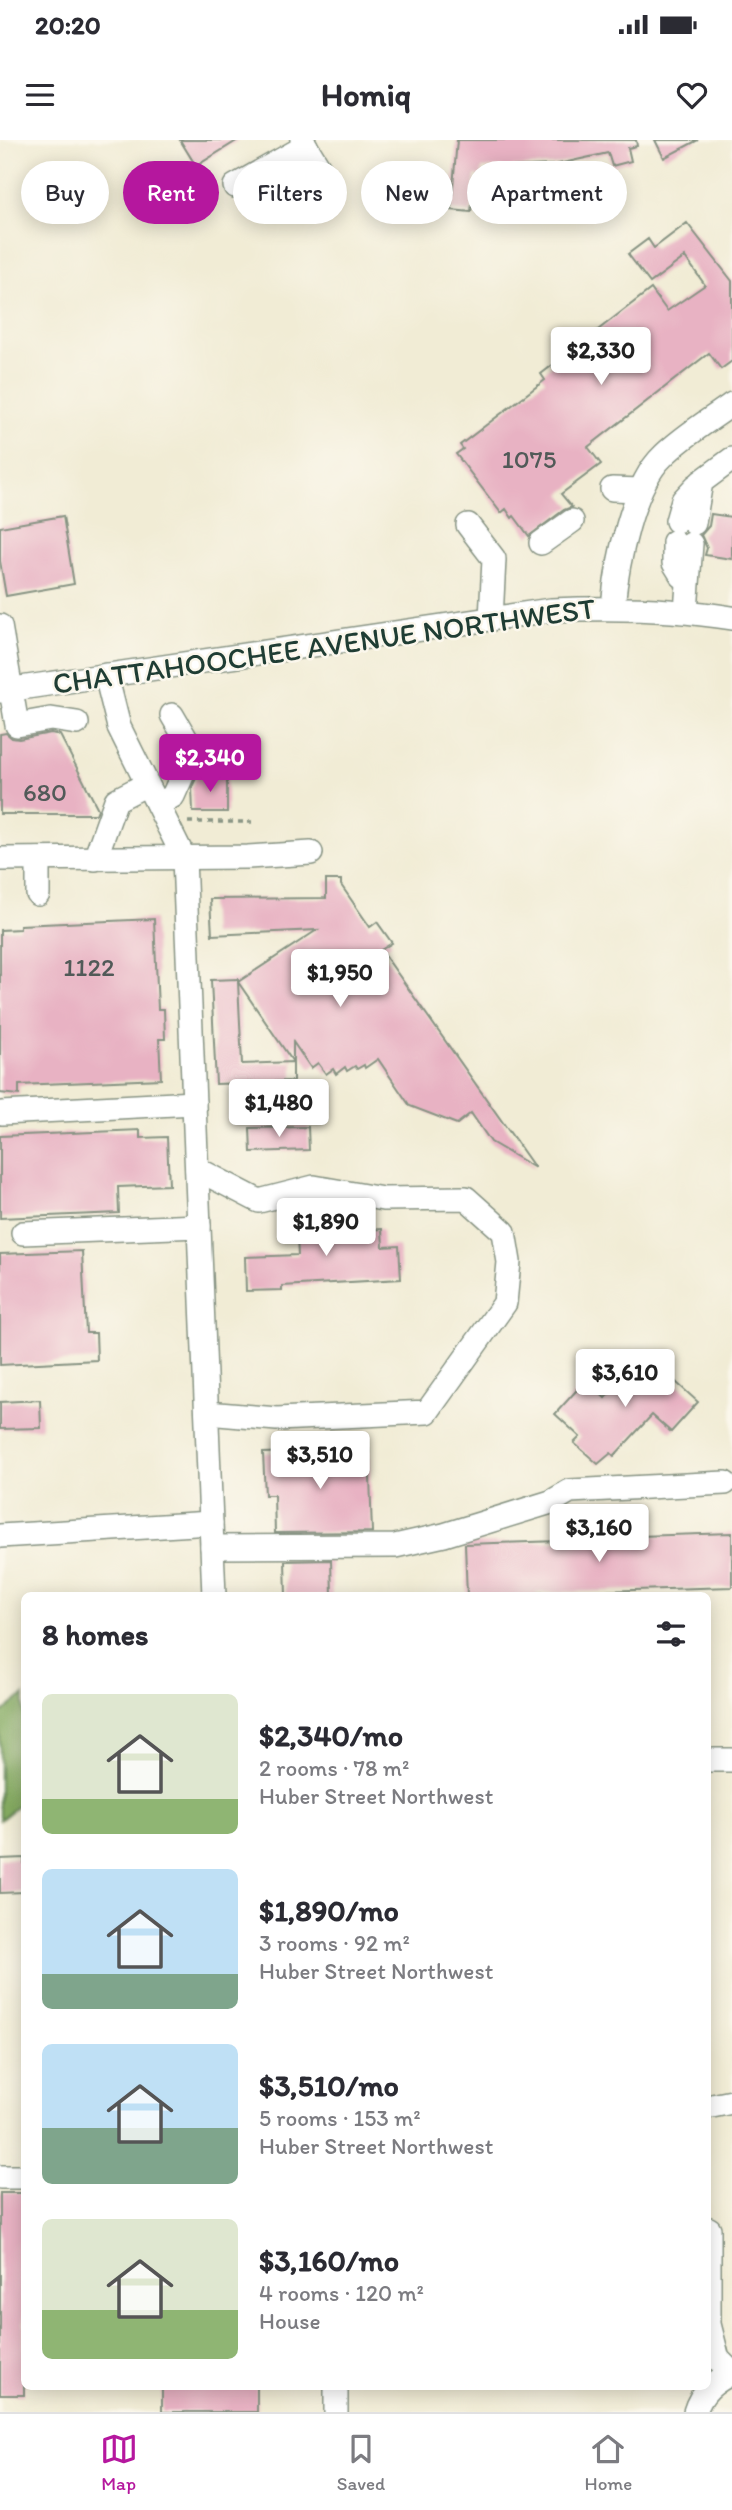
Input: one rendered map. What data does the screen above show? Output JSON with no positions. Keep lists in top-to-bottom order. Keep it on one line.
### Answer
{"streets":{"street":["CHATTAHOOCHEE AVENUE NORTHWEST"]},"house_numbers":["1075","680","1122"],"page":{"status":"20:20","header":"Homiq","chip":["Buy","Rent","Filters","New","Apartment"],"price":["$2,330","$2,340","$1,950","$1,480","$1,890","$3,610","$3,510","$3,160"],"heading":"8 homes","list":[{"name":"$2,340/mo","note":"2 rooms · 78 m² · Huber Street Northwest"},{"name":"$1,890/mo","note":"3 rooms · 92 m² · Huber Street Northwest"},{"name":"$3,510/mo","note":"5 rooms · 153 m² · Huber Street Northwest"},{"name":"$3,160/mo","note":"4 rooms · 120 m² · House"}],"tabs":["Map","Saved","Home"]}}
